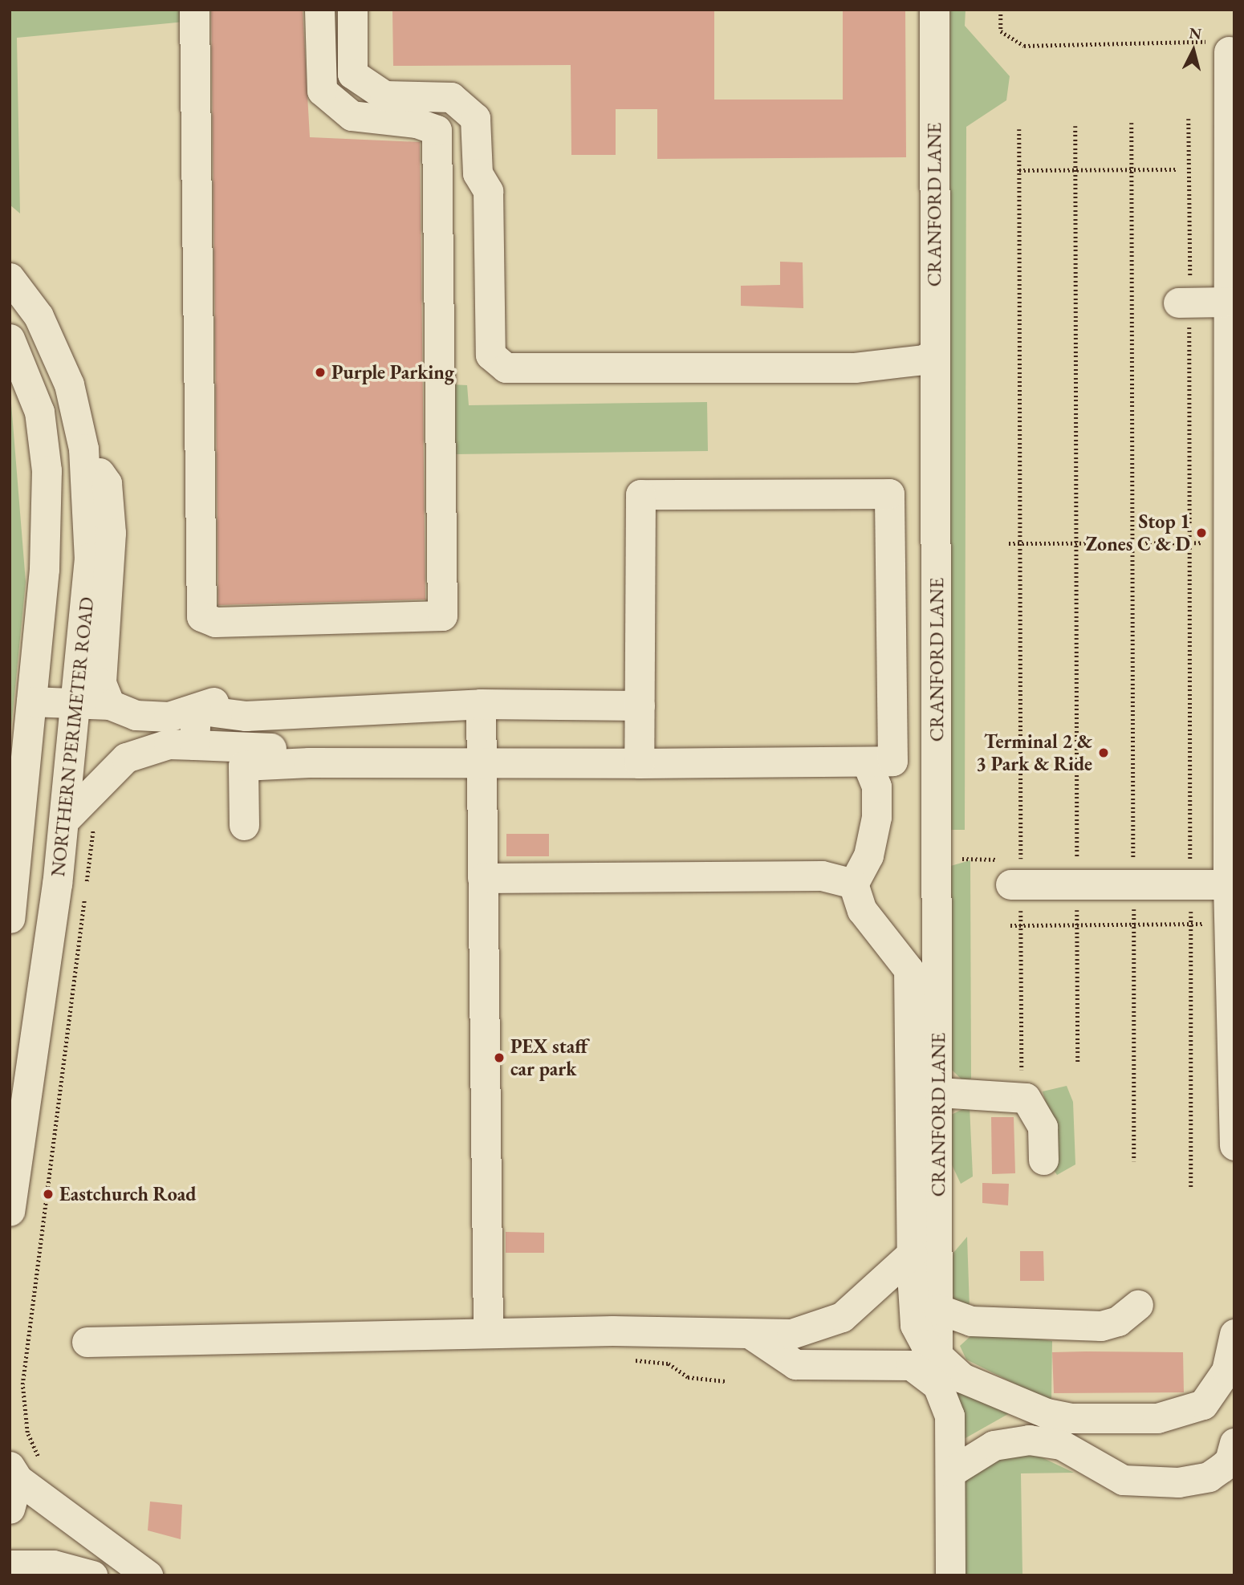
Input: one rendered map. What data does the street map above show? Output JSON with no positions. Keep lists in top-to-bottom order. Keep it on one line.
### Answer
{"streets":{"street":["CRANFORD LANE","NORTHERN PERIMETER ROAD"]},"places":["Purple Parking","Stop 1 Zones C & D","Terminal 2 & 3 Park & Ride","PEX staff car park","Eastchurch Road"],"north":"top"}
